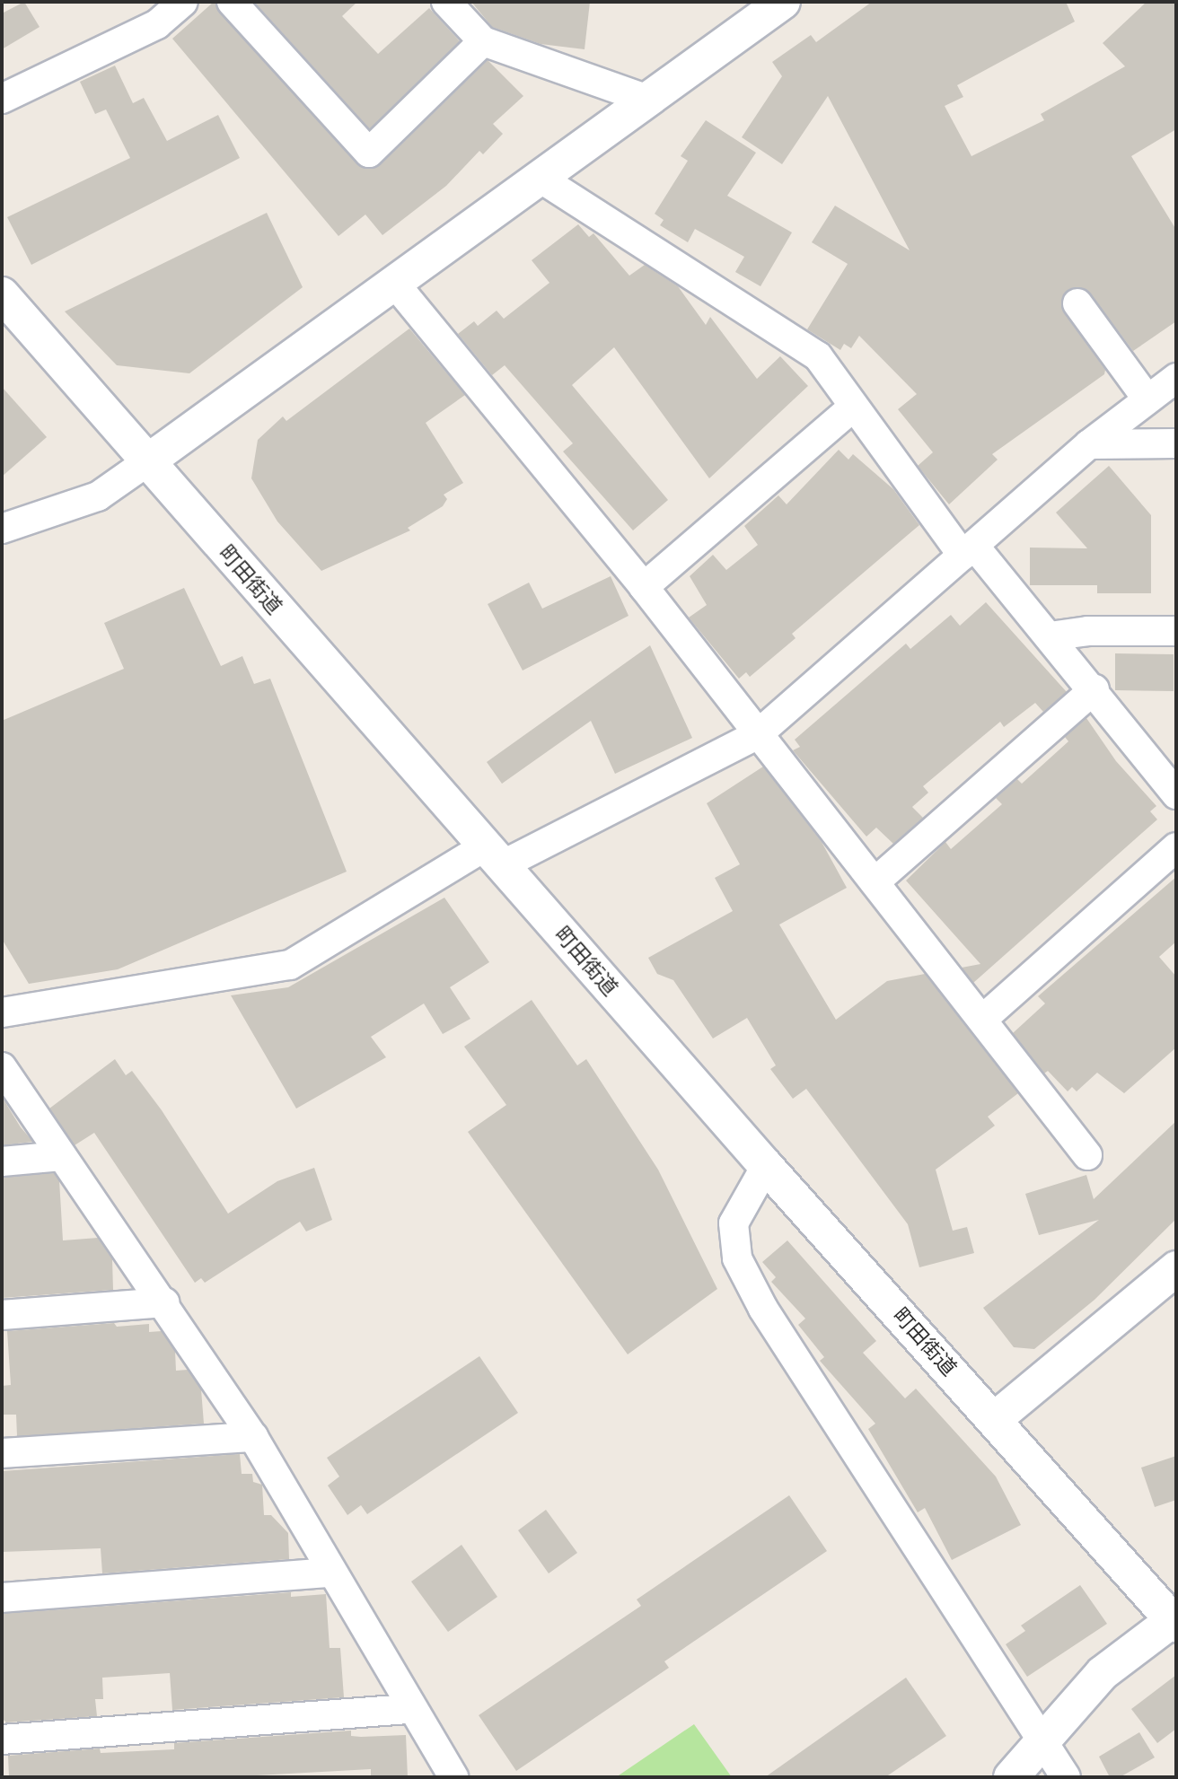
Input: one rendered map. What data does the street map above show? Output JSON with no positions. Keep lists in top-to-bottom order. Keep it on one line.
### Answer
{"streets":{"main road":["町田街道"]}}
